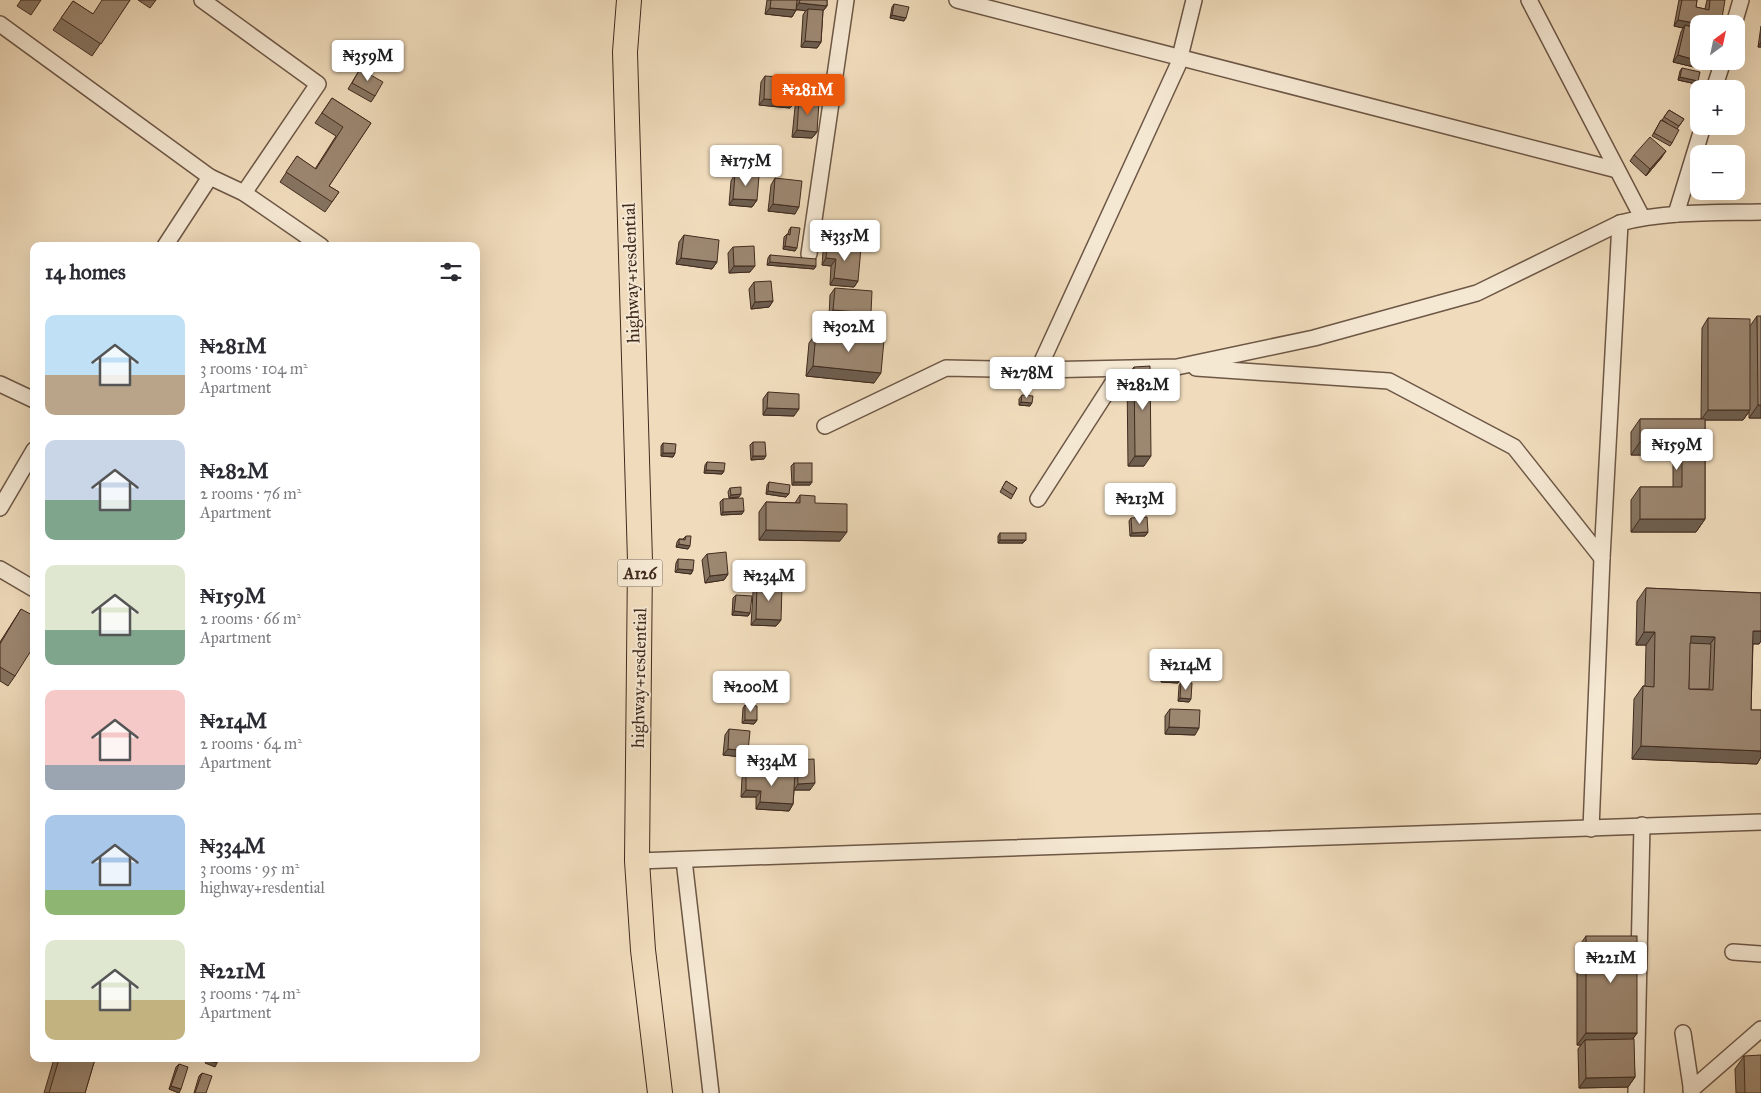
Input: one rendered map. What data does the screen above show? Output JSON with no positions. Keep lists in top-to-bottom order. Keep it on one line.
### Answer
{"streets":{"highway":["highway+resdential","A126"]},"crossings":[["highway+resdential","A126"]],"north":"top right","page":{"map_buttons":["+","−"],"price":["₦359M","₦281M","₦175M","₦335M","₦302M","₦278M","₦282M","₦159M","₦213M","₦234M","₦214M","₦200M","₦334M","₦221M"],"heading":"14 homes","list":[{"name":"₦281M","note":"3 rooms · 104 m² · Apartment"},{"name":"₦282M","note":"2 rooms · 76 m² · Apartment"},{"name":"₦159M","note":"2 rooms · 66 m² · Apartment"},{"name":"₦214M","note":"2 rooms · 64 m² · Apartment"},{"name":"₦334M","note":"3 rooms · 95 m² · highway+resdential"},{"name":"₦221M","note":"3 rooms · 74 m² · Apartment"}]}}
